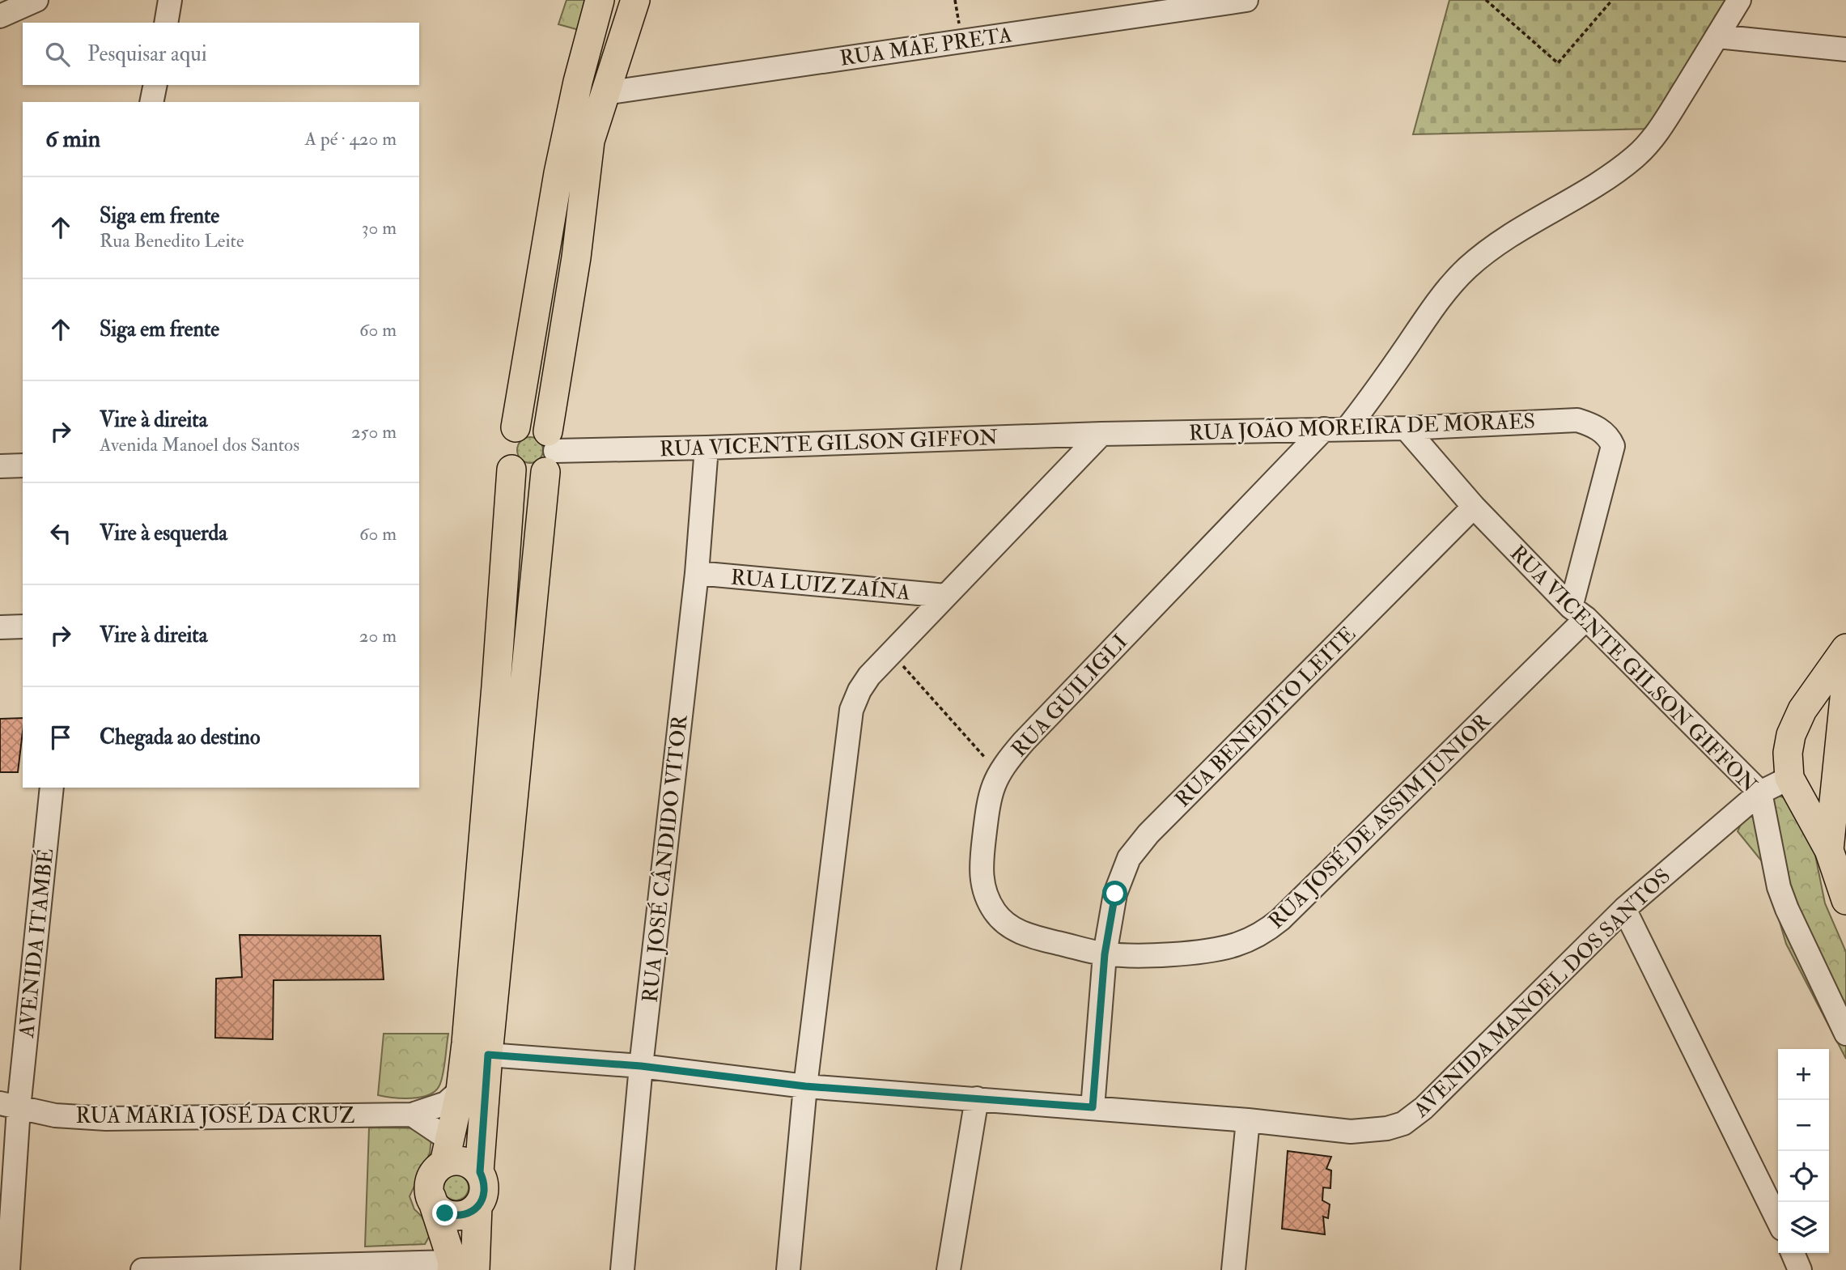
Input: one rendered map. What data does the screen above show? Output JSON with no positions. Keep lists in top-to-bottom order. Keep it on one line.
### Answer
{"streets":{"street":["RUA MÃE PRETA","RUA JOÃO MOREIRA DE MORAES","RUA VICENTE GILSON GIFFON","RUA LUIZ ZAÍNA","RUA GUILIGLI","RUA BENEDITO LEITE","RUA JOSÉ DE ASSIM JUNIOR","RUA JOSÉ CÂNDIDO VITOR","AVENIDA ITAMBÉ","AVENIDA MANOEL DOS SANTOS","RUA MARIA JOSÉ DA CRUZ"]},"crossings":[["RUA JOÃO MOREIRA DE MORAES","RUA VICENTE GILSON GIFFON"],["RUA JOÃO MOREIRA DE MORAES","RUA GUILIGLI"],["RUA JOÃO MOREIRA DE MORAES","RUA JOSÉ DE ASSIM JUNIOR"],["RUA VICENTE GILSON GIFFON","RUA BENEDITO LEITE"],["RUA VICENTE GILSON GIFFON","RUA JOSÉ DE ASSIM JUNIOR"],["RUA VICENTE GILSON GIFFON","RUA JOSÉ CÂNDIDO VITOR"],["RUA VICENTE GILSON GIFFON","AVENIDA MANOEL DOS SANTOS"],["RUA LUIZ ZAÍNA","RUA JOSÉ CÂNDIDO VITOR"],["RUA GUILIGLI","RUA BENEDITO LEITE"],["RUA GUILIGLI","RUA JOSÉ DE ASSIM JUNIOR"],["RUA BENEDITO LEITE","RUA JOSÉ DE ASSIM JUNIOR"],["RUA BENEDITO LEITE","AVENIDA MANOEL DOS SANTOS"],["RUA JOSÉ CÂNDIDO VITOR","AVENIDA MANOEL DOS SANTOS"],["AVENIDA ITAMBÉ","RUA MARIA JOSÉ DA CRUZ"]],"page":{"search":"Pesquisar aqui","heading":["6 min","A pé · 420 m"],"list":[["Siga em frente","Rua Benedito Leite","30 m"],["Siga em frente","60 m"],["Vire à direita","Avenida Manoel dos Santos","250 m"],["Vire à esquerda","60 m"],["Vire à direita","20 m"],"Chegada ao destino"],"map_buttons":["+","−"]}}
